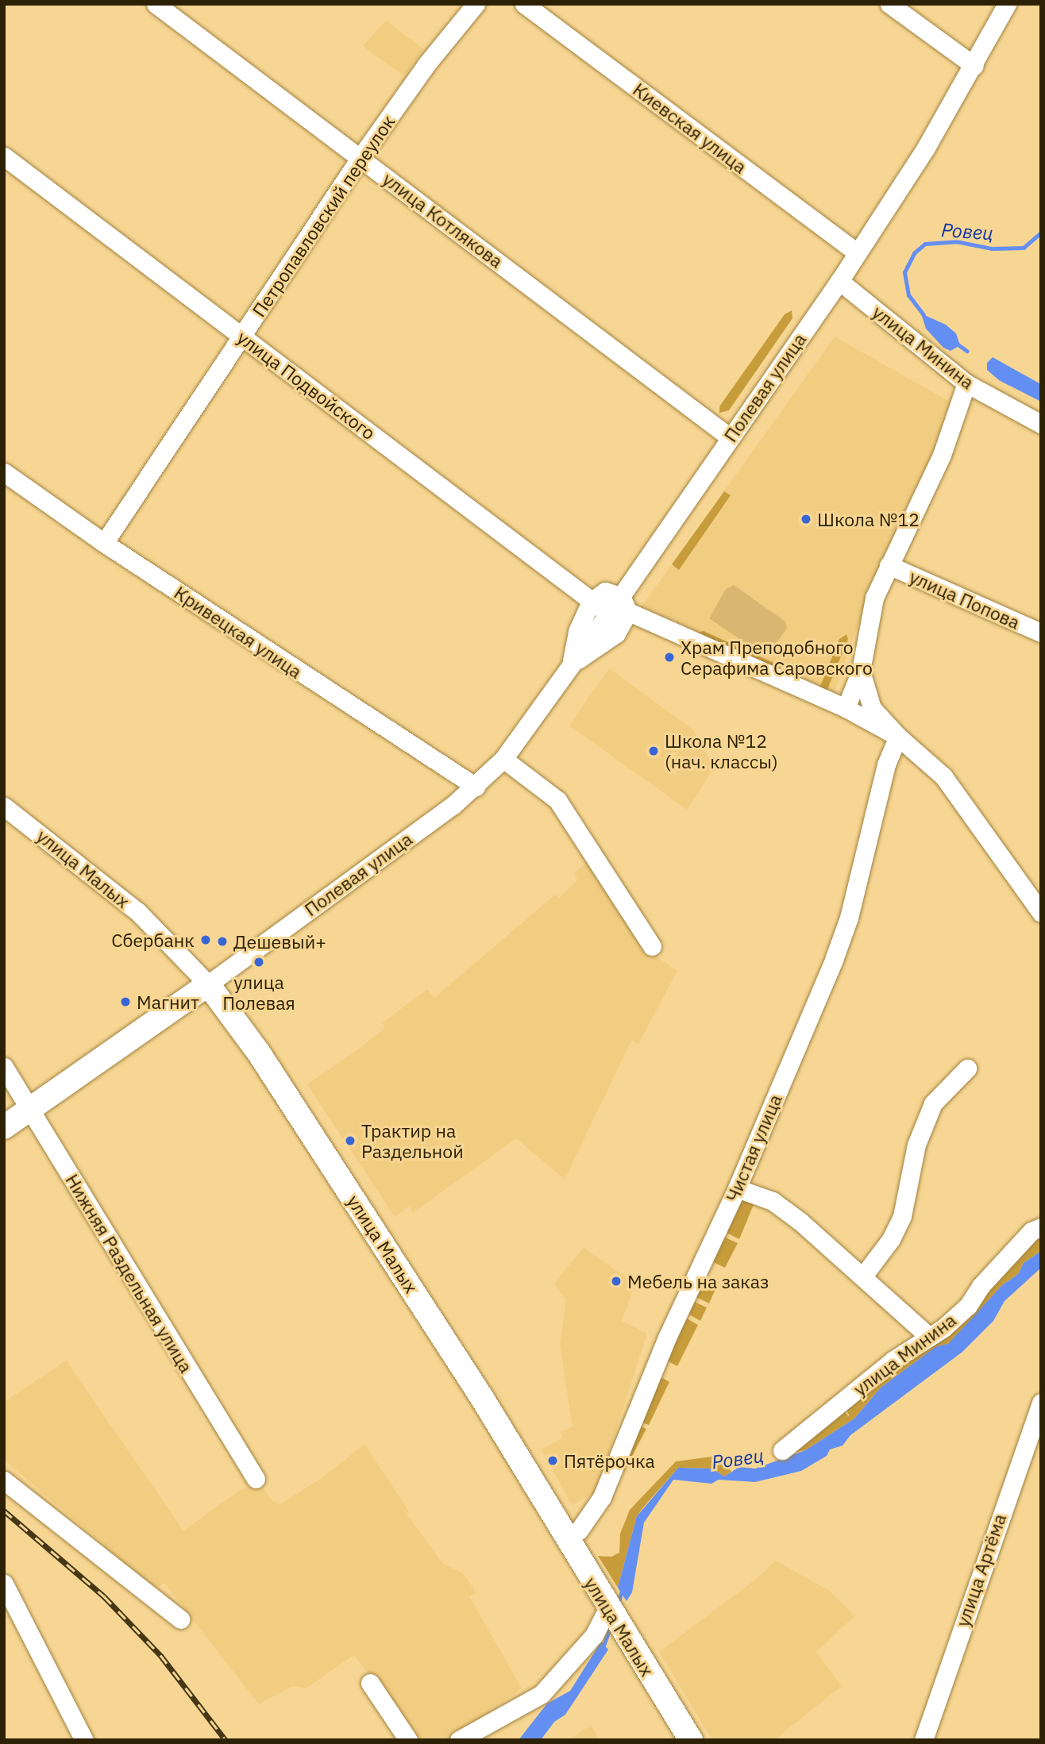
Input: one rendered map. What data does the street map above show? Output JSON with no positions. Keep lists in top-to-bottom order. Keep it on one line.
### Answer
{"streets":{"main road":["улица Малых"],"street":["Киевская улица","Петропавловский переулок","улица Котлякова","улица Минина","улица Подвойского","Полевая улица","улица Попова","Кривецкая улица","Чистая улица","Нижняя Раздельная улица","улица Артёма"]},"crossings":[["Киевская улица","Полевая улица"],["Петропавловский переулок","улица Котлякова"],["Петропавловский переулок","улица Подвойского"],["Петропавловский переулок","Кривецкая улица"],["улица Котлякова","Полевая улица"],["улица Минина","Полевая улица"],["улица Подвойского","Полевая улица"],["улица Подвойского","Чистая улица"],["Полевая улица","Кривецкая улица"],["Полевая улица","улица Малых"],["улица Малых","Чистая улица"]],"water":["Ровец"],"places":["Школа №12","Храм Преподобного Серафима Саровского","Школа №12 (нач. классы)","Сбербанк","Дешевый+","улица Полевая","Магнит","Трактир на Раздельной","Мебель на заказ","Пятёрочка"]}
